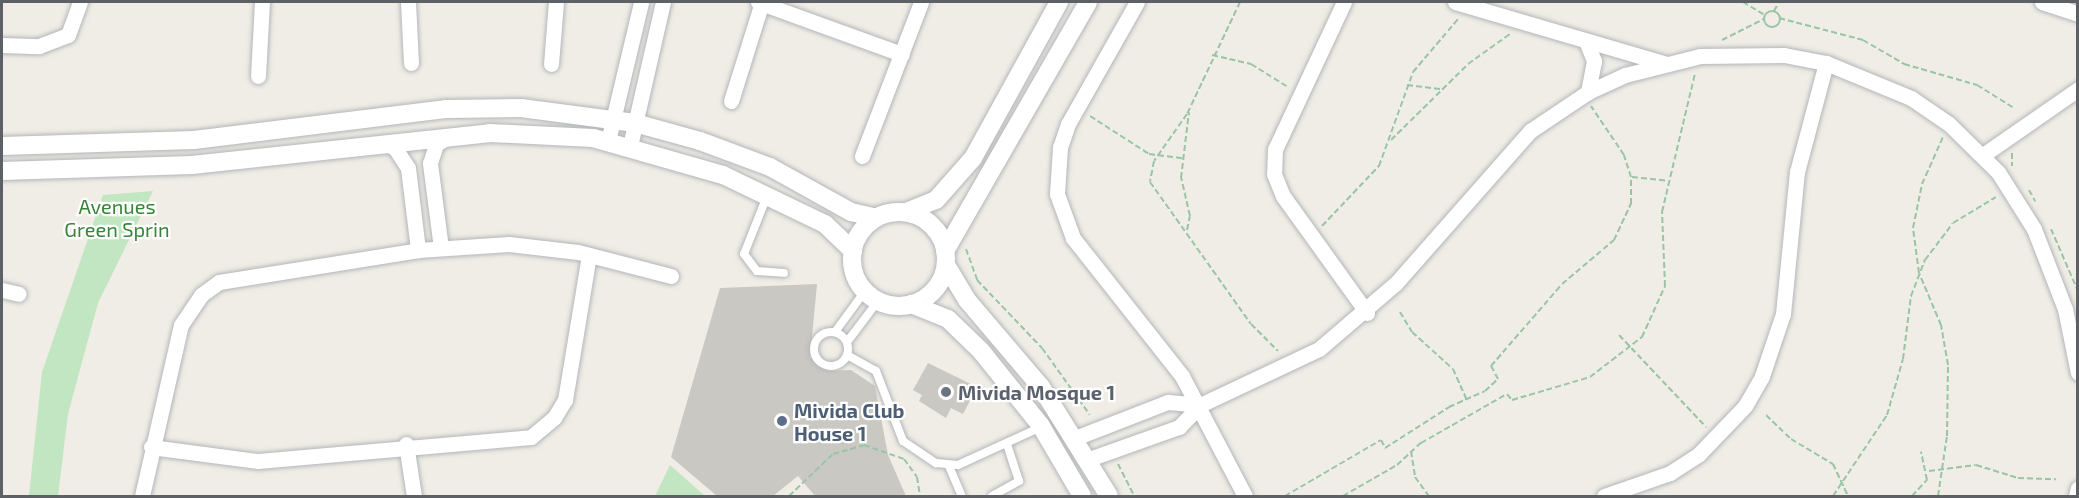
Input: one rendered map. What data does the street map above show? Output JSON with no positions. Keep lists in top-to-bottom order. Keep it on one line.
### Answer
{"parks":["Avenues Green Sprin"],"places":["Mivida Mosque 1","Mivida Club House 1"]}
